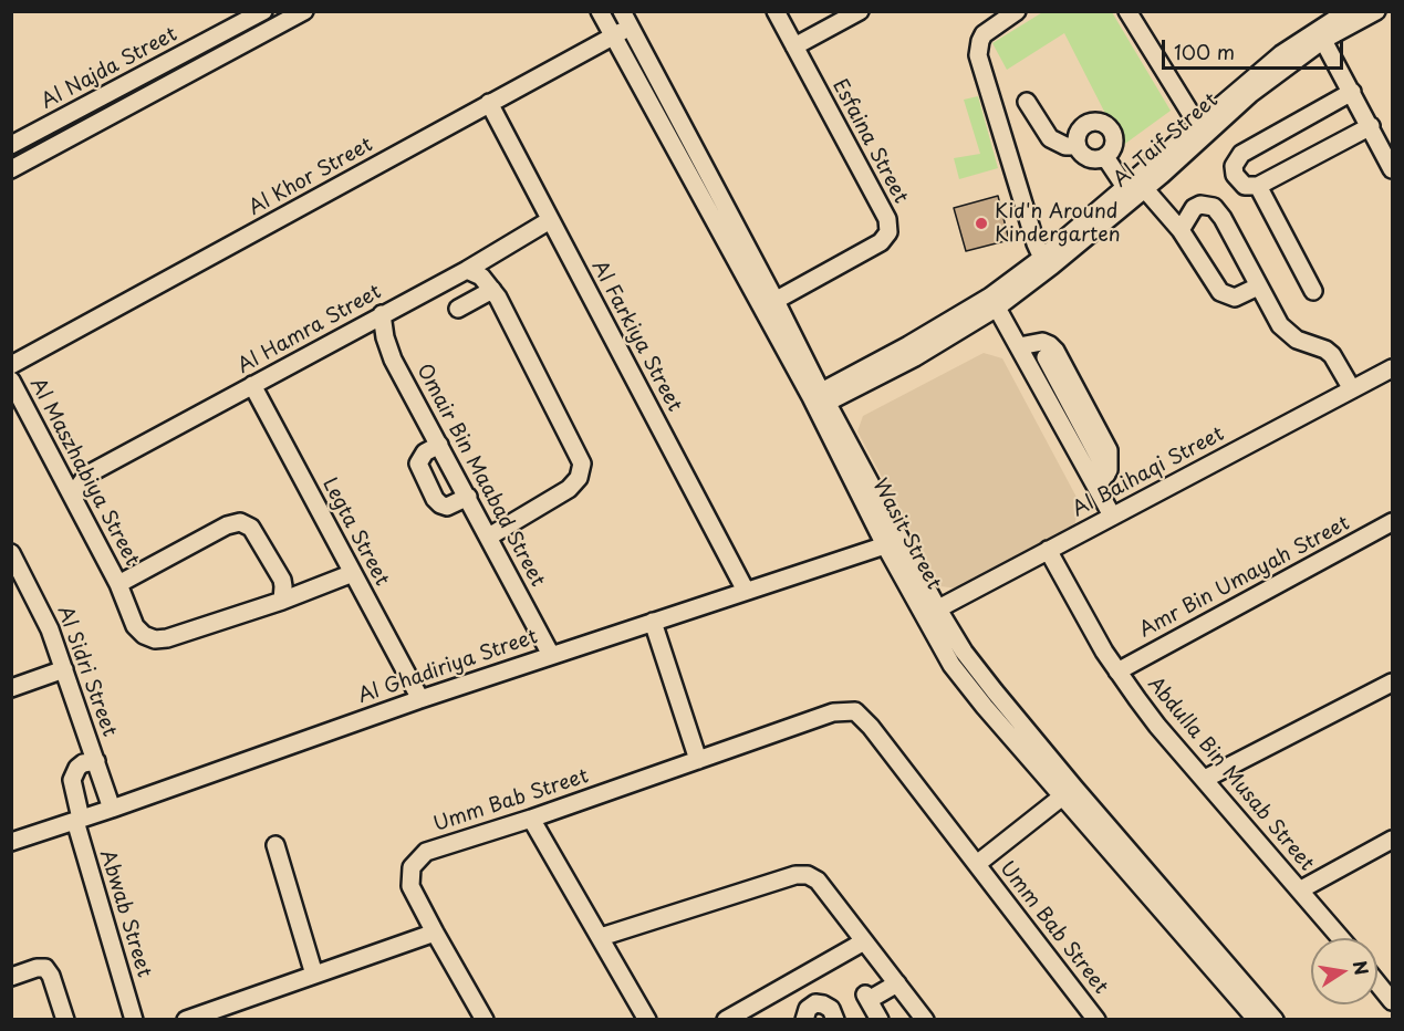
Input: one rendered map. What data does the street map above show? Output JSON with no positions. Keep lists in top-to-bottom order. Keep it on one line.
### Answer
{"streets":{"street":["Al Najda Street","Al Taif Street","Esfaina Street","Al Khor Street","Al Hamra Street","Al Farkiya Street","Al Maszhabiya Street","Al Baihaqi Street","Omair Bin Maabad Street","Legta Street","Wasit Street","Amr Bin Umayah Street","Al Ghadiriya Street","Al Sidri Street","Abdulla Bin Musab Street","Umm Bab Street","Abwab Street"]},"crossings":[["Al Taif Street","Wasit Street"],["Esfaina Street","Wasit Street"],["Al Khor Street","Al Farkiya Street"],["Al Khor Street","Wasit Street"],["Al Hamra Street","Al Farkiya Street"],["Al Hamra Street","Omair Bin Maabad Street"],["Al Hamra Street","Legta Street"],["Al Farkiya Street","Al Ghadiriya Street"],["Al Maszhabiya Street","Legta Street"],["Al Baihaqi Street","Wasit Street"],["Al Baihaqi Street","Abdulla Bin Musab Street"],["Omair Bin Maabad Street","Al Ghadiriya Street"],["Legta Street","Al Ghadiriya Street"],["Wasit Street","Al Ghadiriya Street"],["Wasit Street","Umm Bab Street"],["Amr Bin Umayah Street","Abdulla Bin Musab Street"],["Al Ghadiriya Street","Al Sidri Street"],["Al Ghadiriya Street","Abwab Street"],["Al Sidri Street","Abwab Street"]],"places":["Kid'n Around Kindergarten"],"scale_bar":"100 m","north":"right"}
